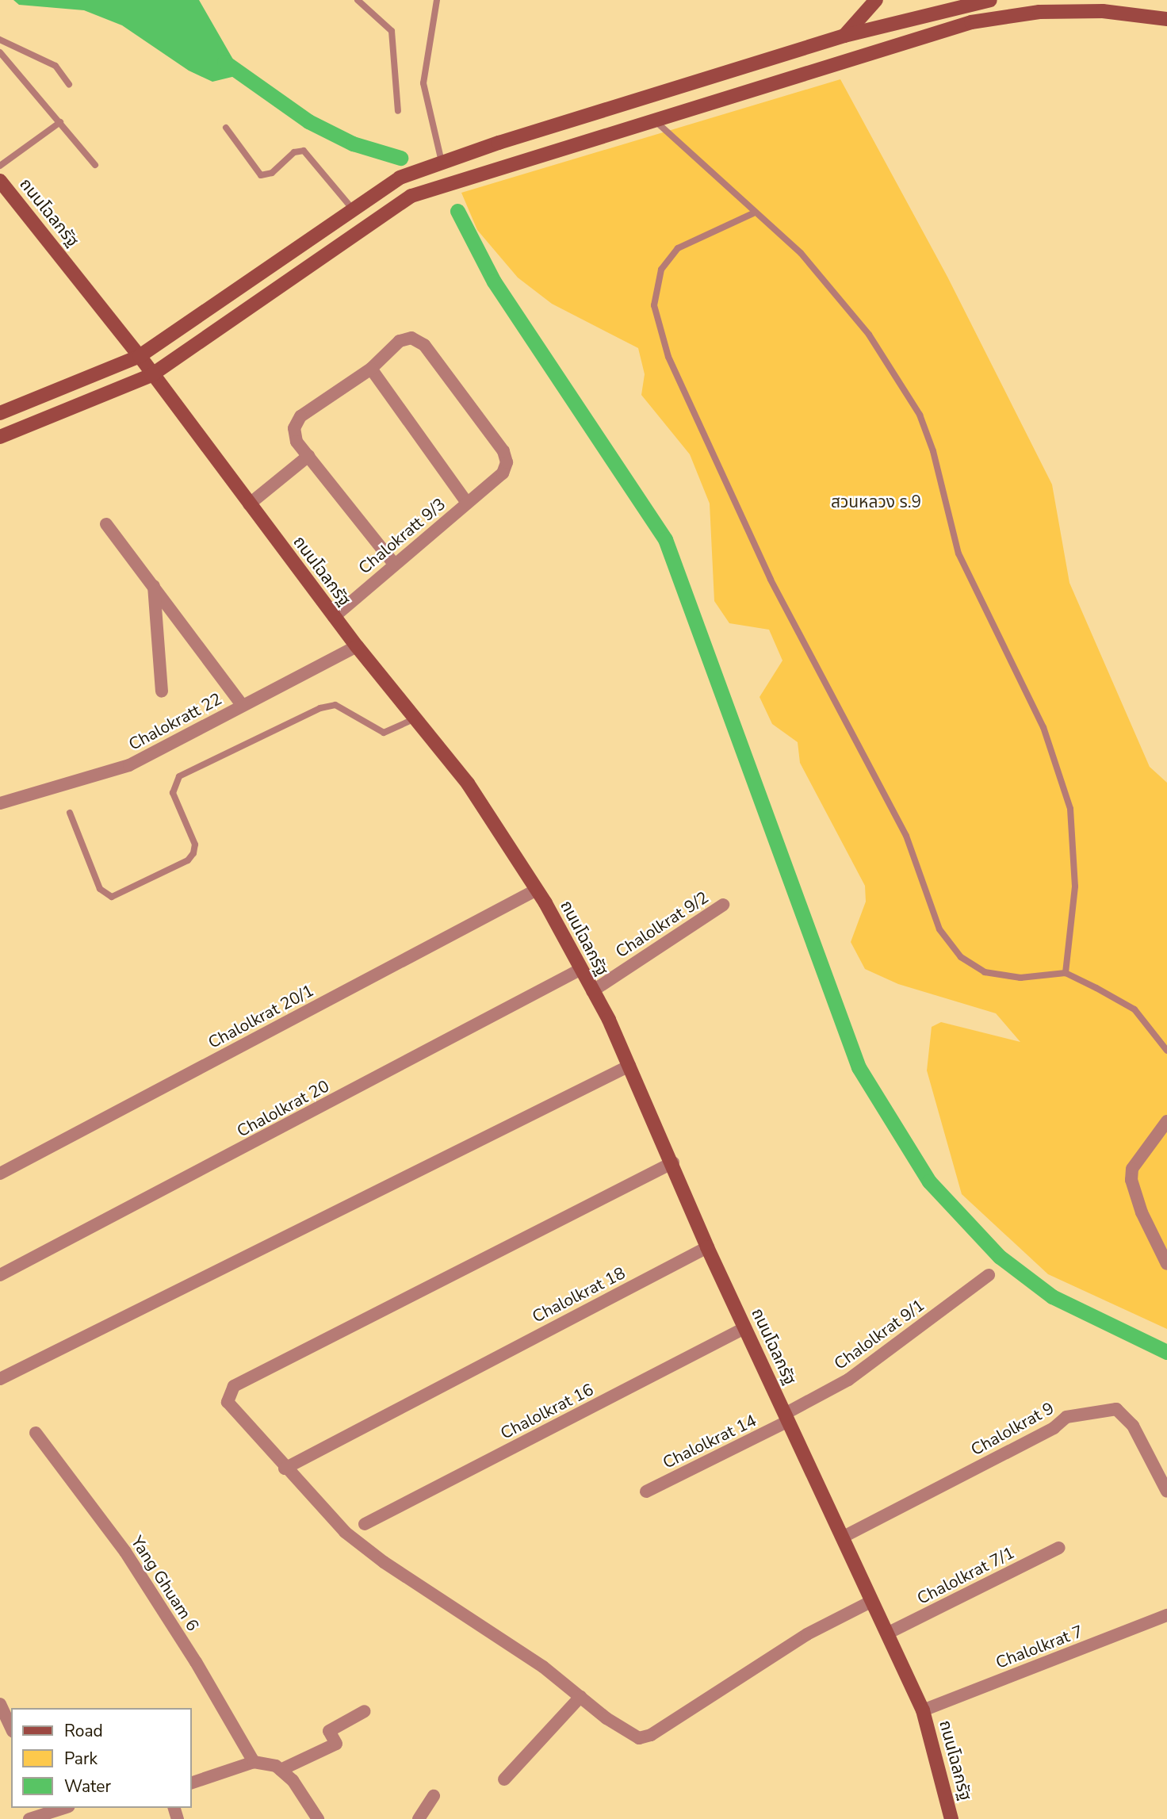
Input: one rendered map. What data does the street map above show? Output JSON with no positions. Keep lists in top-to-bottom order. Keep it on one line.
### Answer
{"streets":{"main road":["ถนนโฉลกรัฐ"],"street":["Chalokratt 9/3","Chalokratt 22","Chalolkrat 9/2","Chalolkrat 20/1","Chalolkrat 20","Chalolkrat 18","Chalolkrat 9/1","Chalolkrat 16","Chalolkrat 9","Chalolkrat 14","Chalolkrat 7/1","Yang Ghuam 6","Chalolkrat 7"]},"crossings":[["ถนนโฉลกรัฐ","Chalokratt 9/3"],["ถนนโฉลกรัฐ","Chalokratt 22"],["ถนนโฉลกรัฐ","Chalolkrat 9/2"],["ถนนโฉลกรัฐ","Chalolkrat 20/1"],["ถนนโฉลกรัฐ","Chalolkrat 20"],["ถนนโฉลกรัฐ","Chalolkrat 18"],["ถนนโฉลกรัฐ","Chalolkrat 9/1"],["ถนนโฉลกรัฐ","Chalolkrat 16"],["ถนนโฉลกรัฐ","Chalolkrat 9"],["ถนนโฉลกรัฐ","Chalolkrat 14"],["ถนนโฉลกรัฐ","Chalolkrat 7/1"],["ถนนโฉลกรัฐ","Chalolkrat 7"],["Chalolkrat 9/1","Chalolkrat 14"]],"parks":["สวนหลวง ร.9"],"legend":["Road","Park","Water"]}
